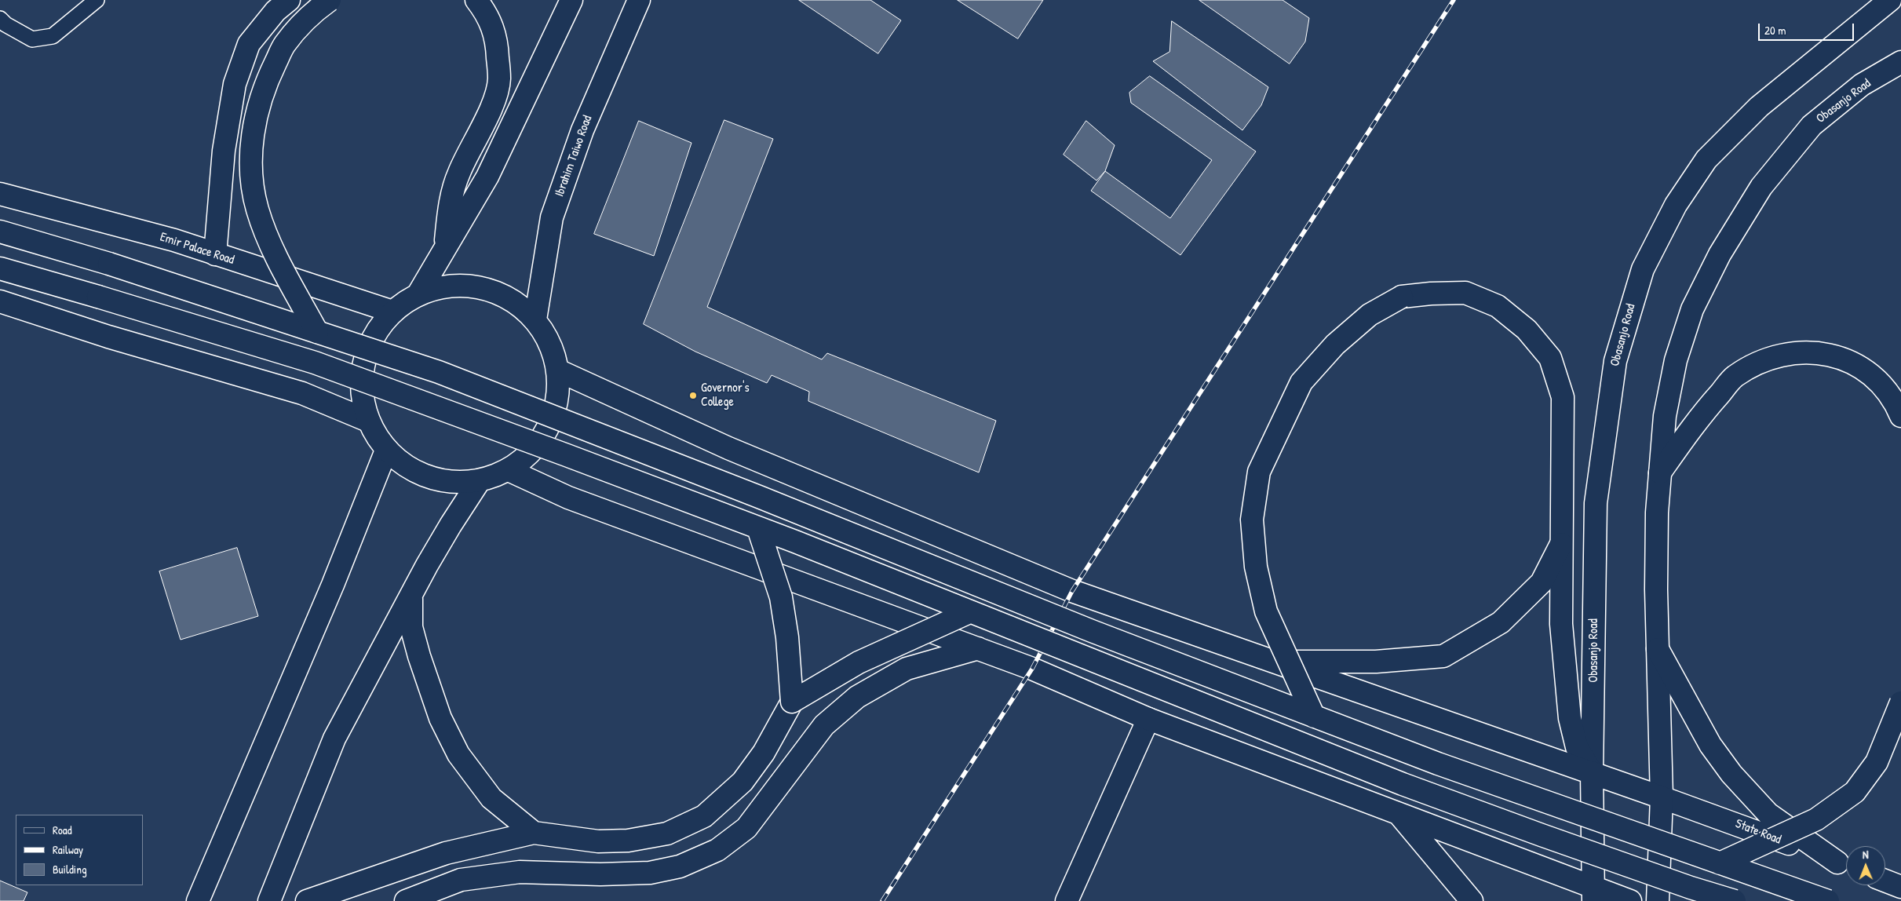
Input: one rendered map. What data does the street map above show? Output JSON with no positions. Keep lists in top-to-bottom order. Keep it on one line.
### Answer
{"streets":{"main road":["Obasanjo Road","Ibrahim Taiwo Road","Emir Palace Road","State Road"]},"crossings":[["Obasanjo Road","State Road"]],"places":["Governor's College"],"legend":["Road","Railway","Building"],"scale_bar":"20 m","north":"top"}
